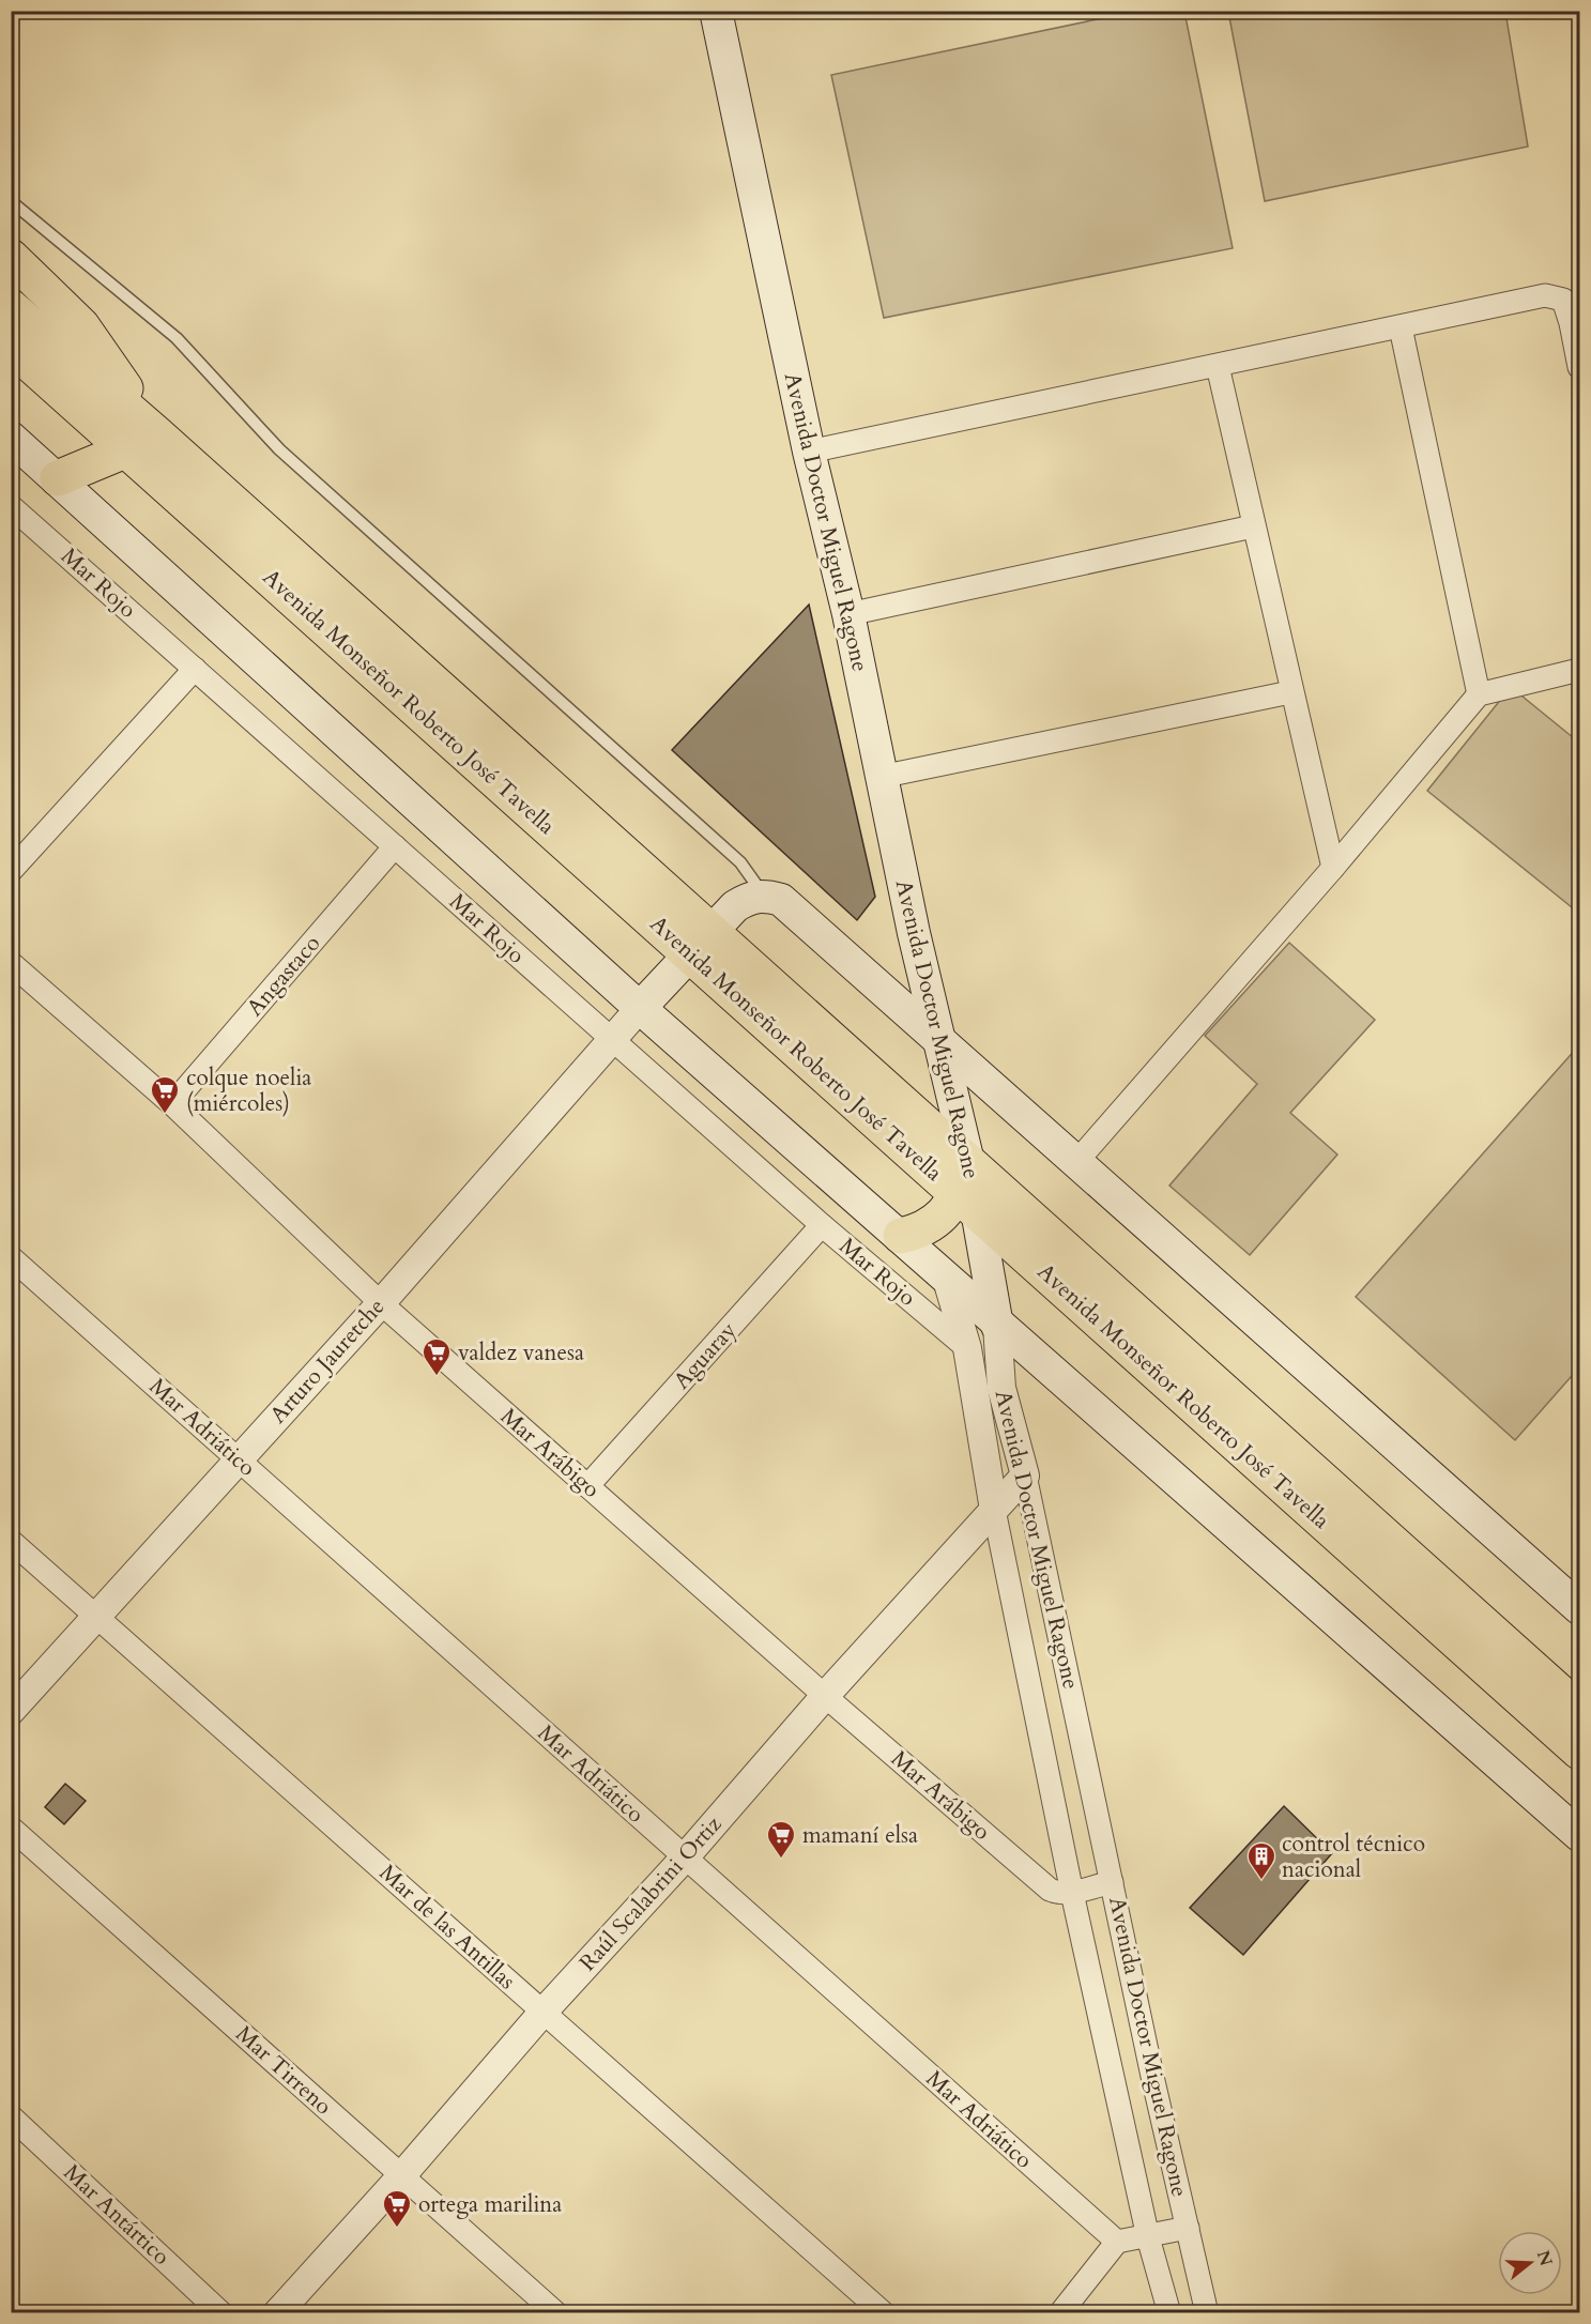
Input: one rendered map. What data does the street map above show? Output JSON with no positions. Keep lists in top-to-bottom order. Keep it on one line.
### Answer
{"streets":{"highway":["Avenida Monseñor Roberto José Tavella"],"main road":["Avenida Doctor Miguel Ragone"],"street":["Mar Rojo","Angastaco","Aguaray","Arturo Jauretche","Mar Adriático","Mar Arábigo","Raúl Scalabrini Ortiz","Mar de las Antillas","Mar Tirreno","Mar Antártico"]},"crossings":[["Avenida Doctor Miguel Ragone","Mar Rojo"],["Avenida Doctor Miguel Ragone","Avenida Monseñor Roberto José Tavella"],["Avenida Doctor Miguel Ragone","Mar Arábigo"],["Avenida Doctor Miguel Ragone","Raúl Scalabrini Ortiz"],["Mar Rojo","Angastaco"],["Mar Rojo","Aguaray"],["Mar Rojo","Arturo Jauretche"],["Angastaco","Mar Arábigo"],["Aguaray","Mar Arábigo"],["Arturo Jauretche","Mar Adriático"],["Arturo Jauretche","Mar Arábigo"],["Arturo Jauretche","Mar de las Antillas"],["Mar Adriático","Raúl Scalabrini Ortiz"],["Mar Arábigo","Raúl Scalabrini Ortiz"],["Raúl Scalabrini Ortiz","Mar de las Antillas"],["Raúl Scalabrini Ortiz","Mar Tirreno"]],"places":{"supermarket":["colque noelia (miércoles)","valdez vanesa","mamaní elsa","ortega marilina"],"building":["control técnico nacional"]},"north":"right"}
